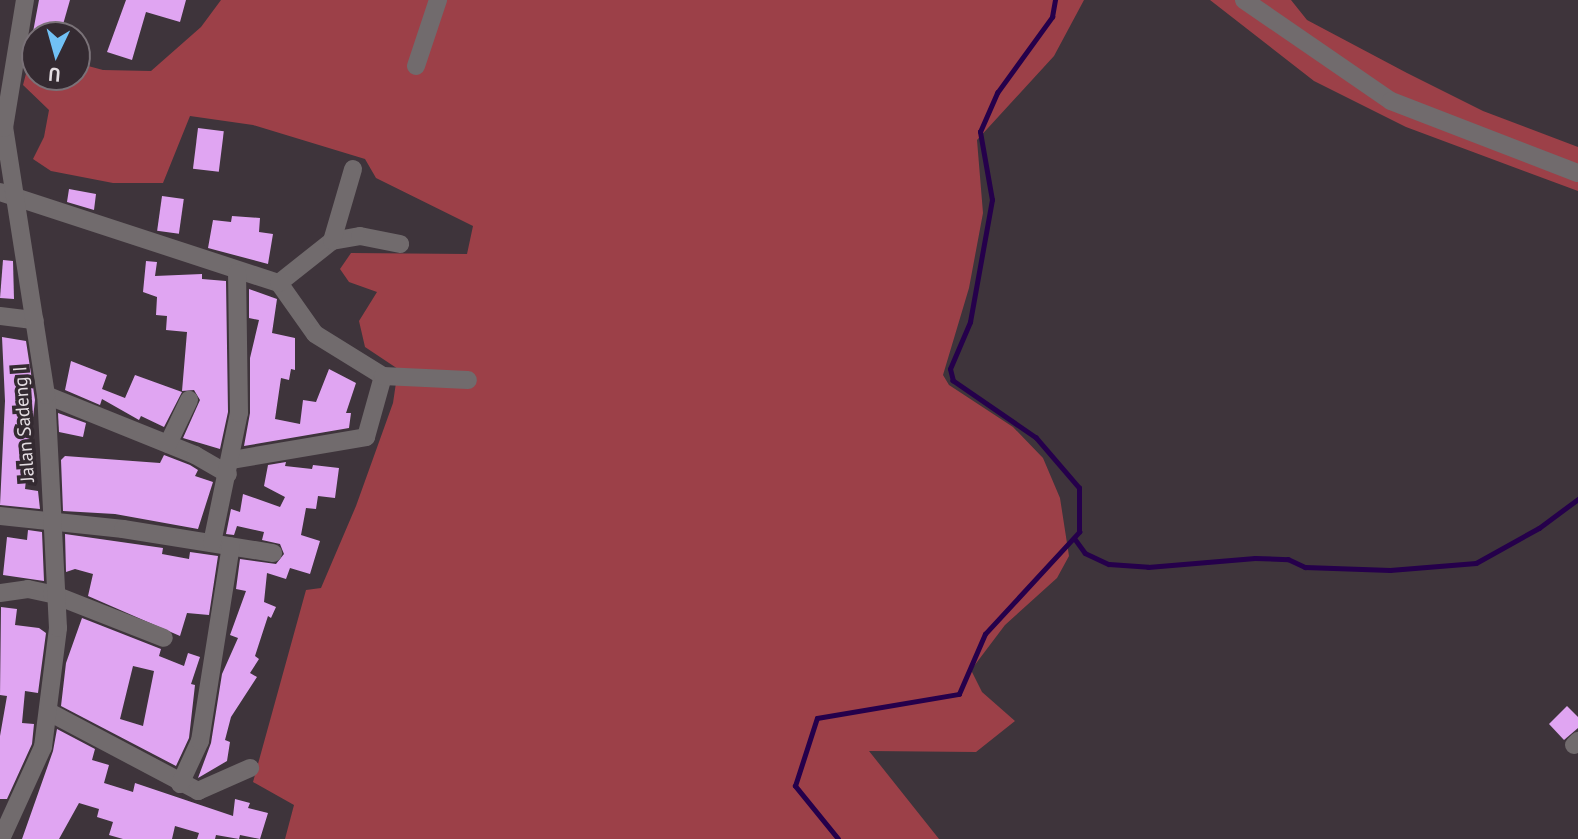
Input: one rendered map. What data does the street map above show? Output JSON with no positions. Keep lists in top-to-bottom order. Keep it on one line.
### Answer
{"streets":{"street":["Jalan Sadeng I"]},"north":"bottom"}
